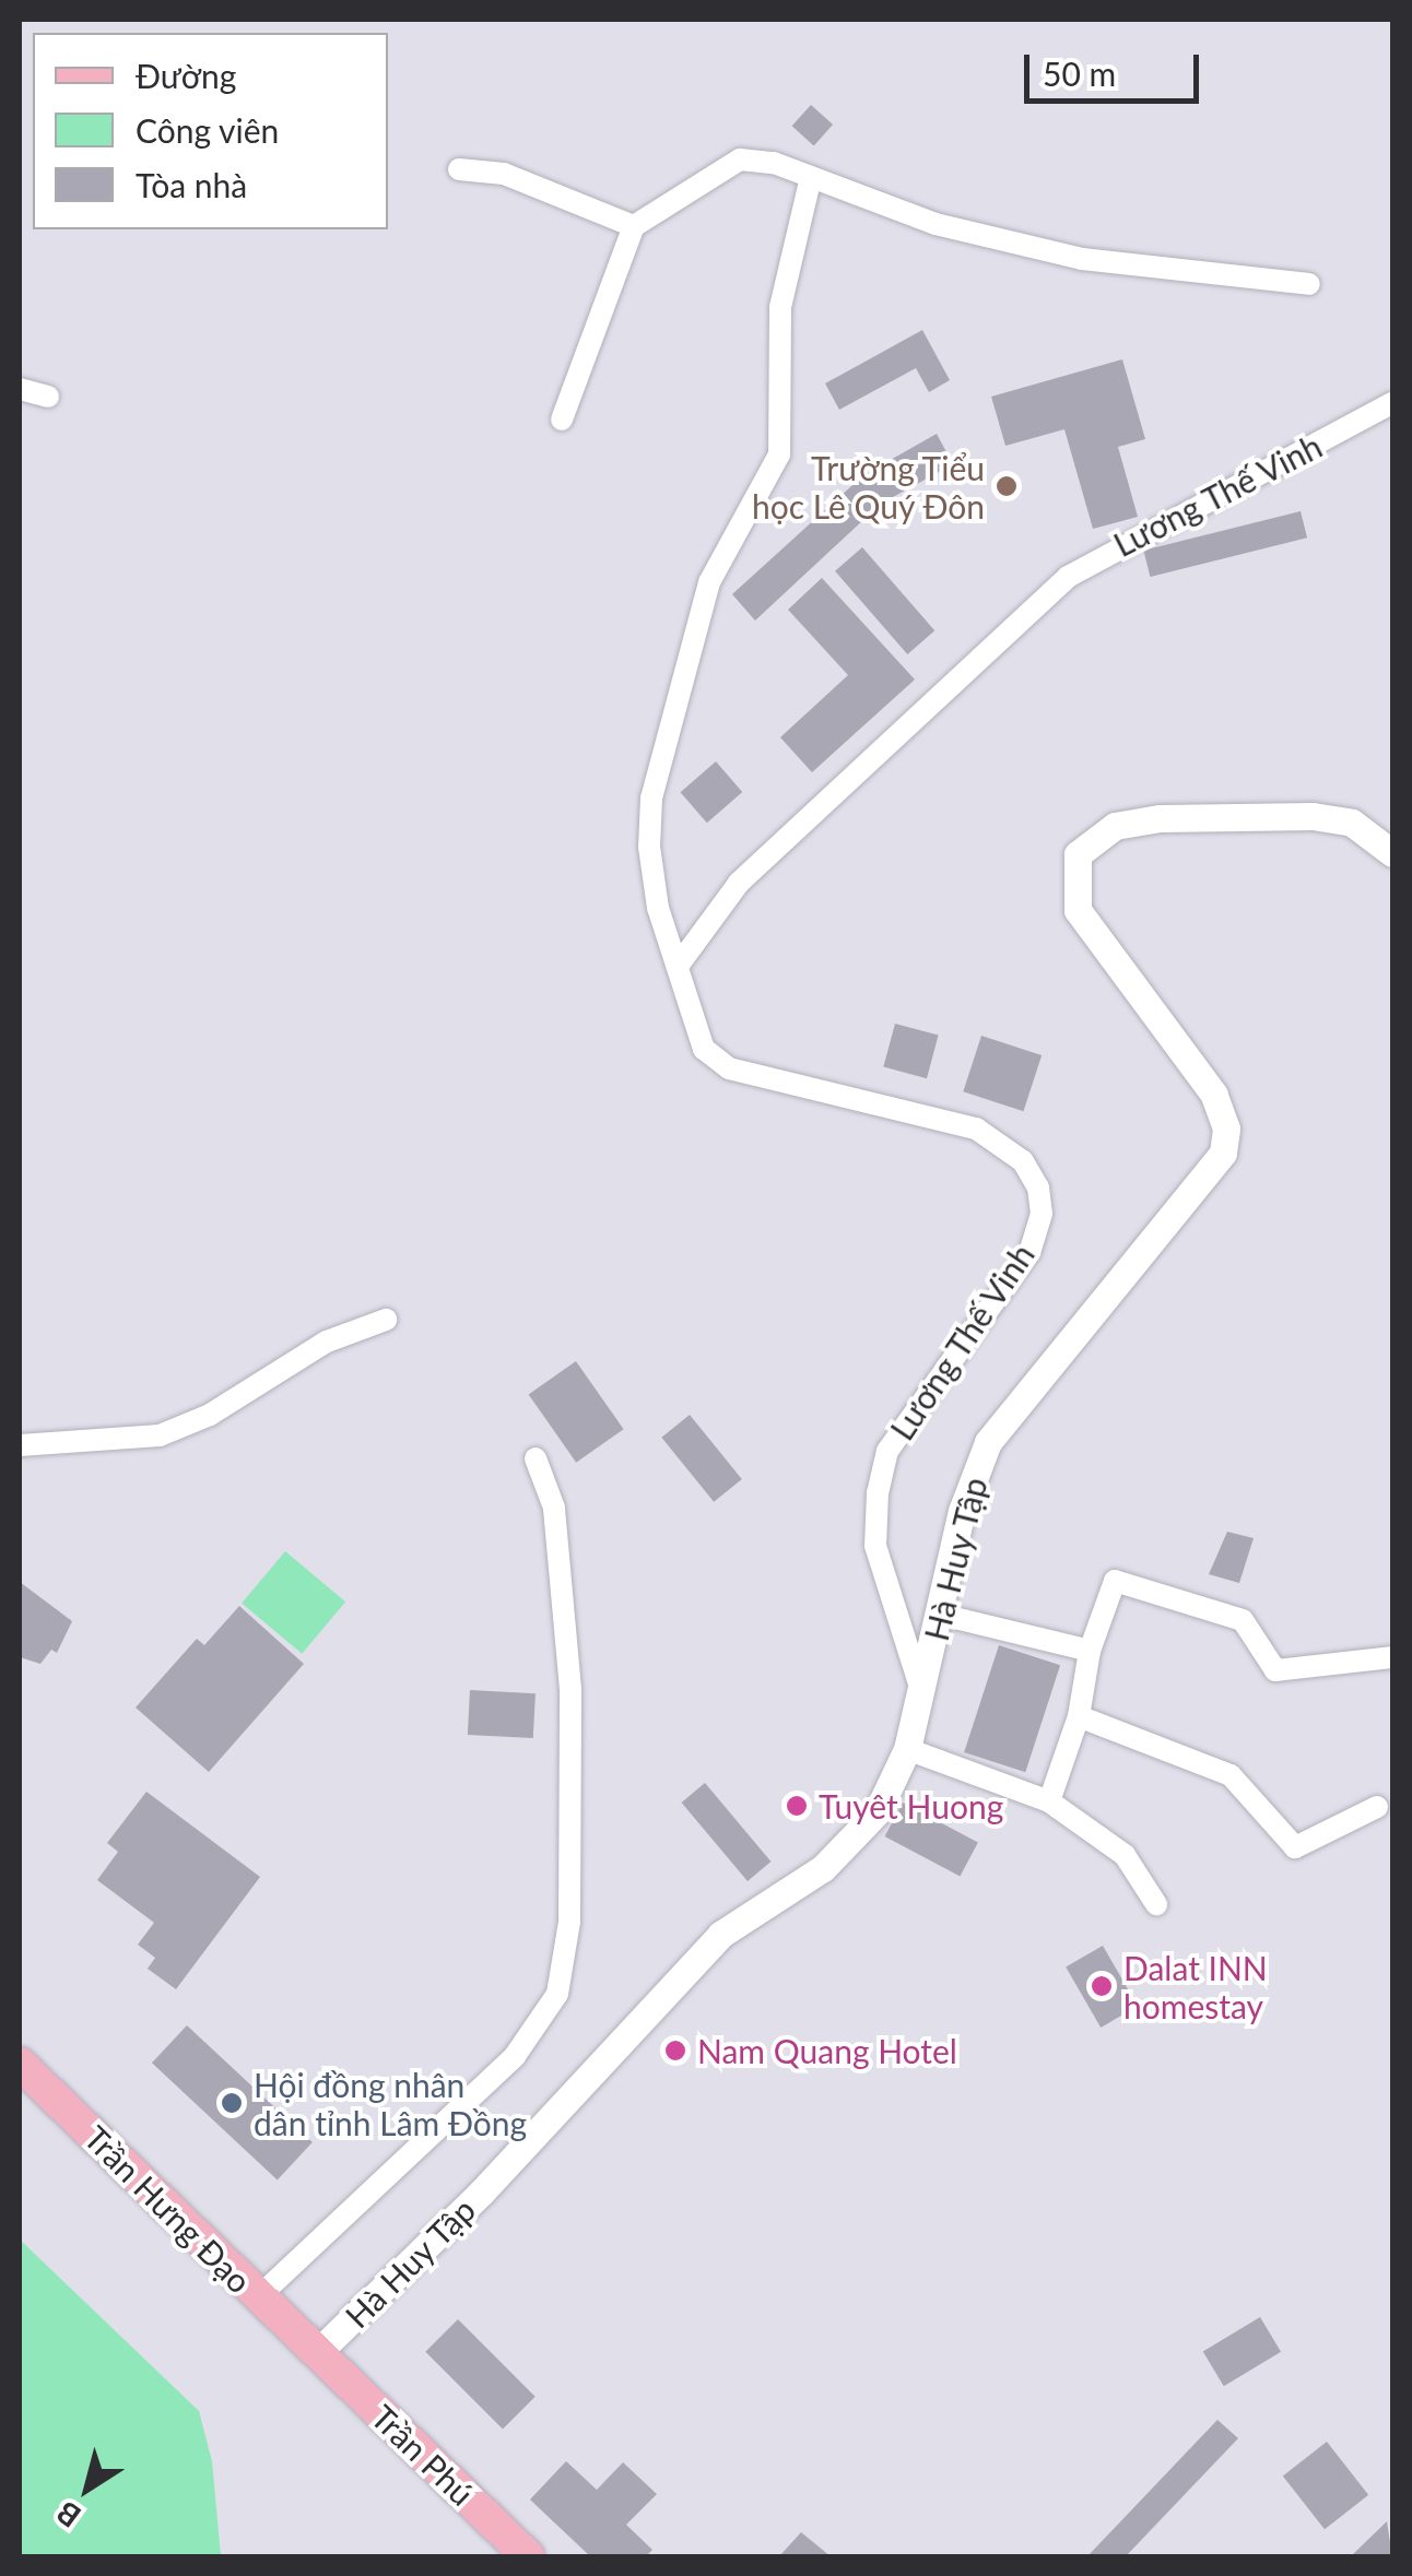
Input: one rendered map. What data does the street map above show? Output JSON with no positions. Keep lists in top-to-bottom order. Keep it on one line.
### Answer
{"streets":{"main road":["Trần Hưng Đạo","Trần Phú"],"street":["Lương Thế Vinh","Hà Huy Tập"]},"crossings":[["Lương Thế Vinh","Hà Huy Tập"],["Hà Huy Tập","Trần Hưng Đạo"],["Hà Huy Tập","Trần Phú"],["Trần Hưng Đạo","Trần Phú"]],"places":["Trường Tiểu học Lê Quý Đôn","Tuyêt Huong","Dalat INN homestay","Nam Quang Hotel","Hội đồng nhân dân tỉnh Lâm Đồng"],"legend":["Đường","Công viên","Tòa nhà"],"scale_bar":"50 m","north":"bottom left"}
